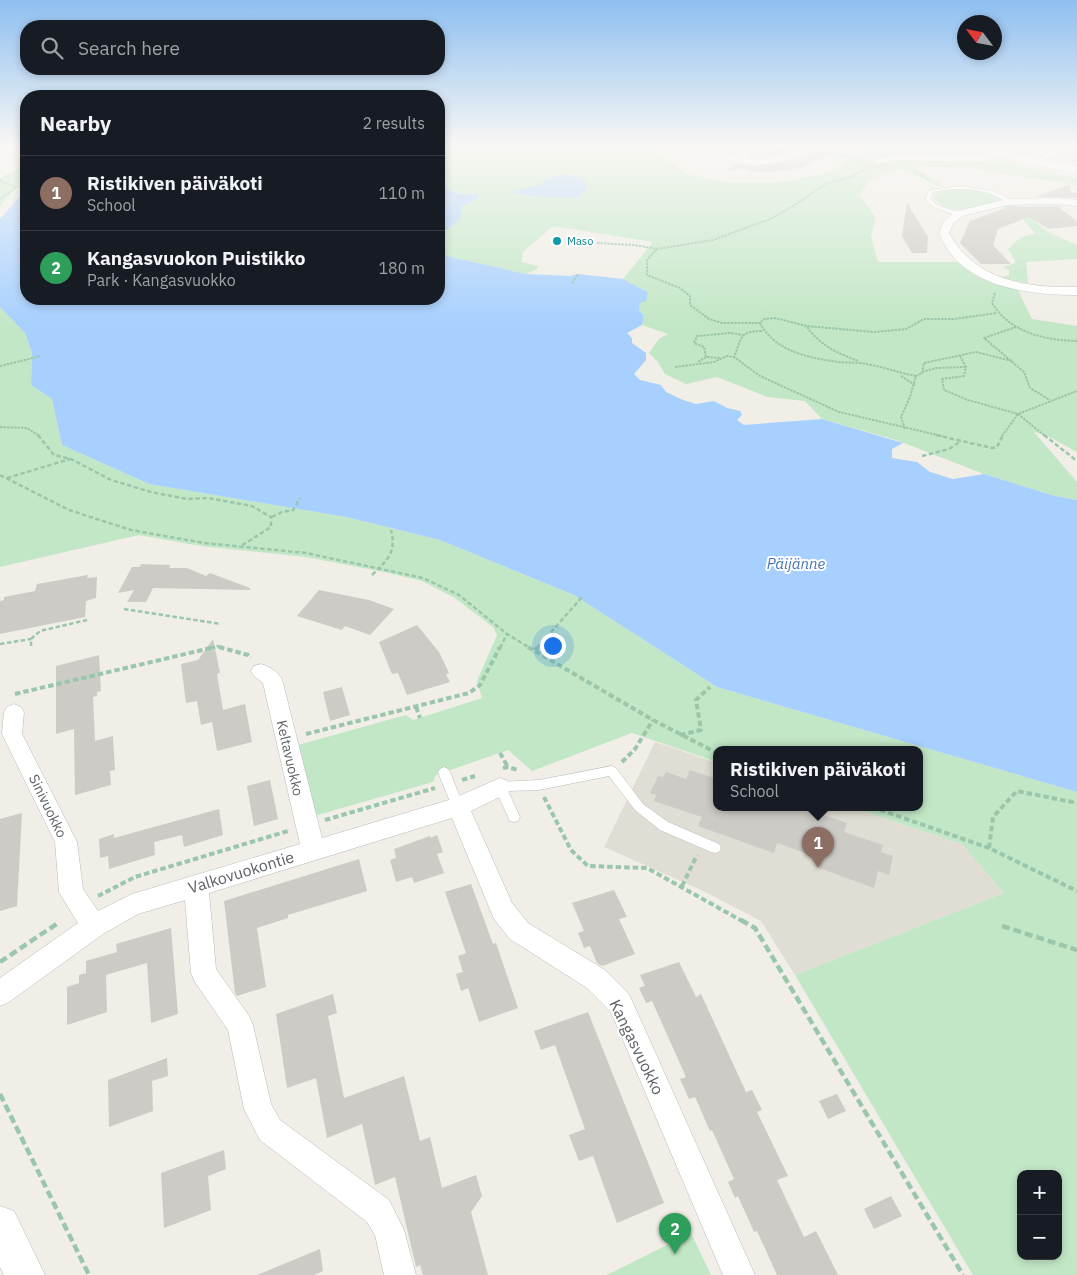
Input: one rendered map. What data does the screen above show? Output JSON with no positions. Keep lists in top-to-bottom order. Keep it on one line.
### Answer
{"streets":{"street":["Keltavuokko","Sinivuokko","Valkovuokontie","Kangasvuokko"]},"crossings":[["Keltavuokko","Valkovuokontie"],["Sinivuokko","Valkovuokontie"],["Valkovuokontie","Kangasvuokko"]],"water":["Päijänne"],"places":["Maso"],"north":"top left","page":{"search":"Search here","heading":["Nearby","2 results"],"list":[{"mark":"1","name":"Ristikiven päiväkoti","note":"School","value":"110 m"},{"mark":"2","name":"Kangasvuokon Puistikko","note":"Park · Kangasvuokko","value":"180 m"}],"popup":["Ristikiven päiväkoti","School"],"pins":["1","2"],"map_buttons":["+","−"]}}
